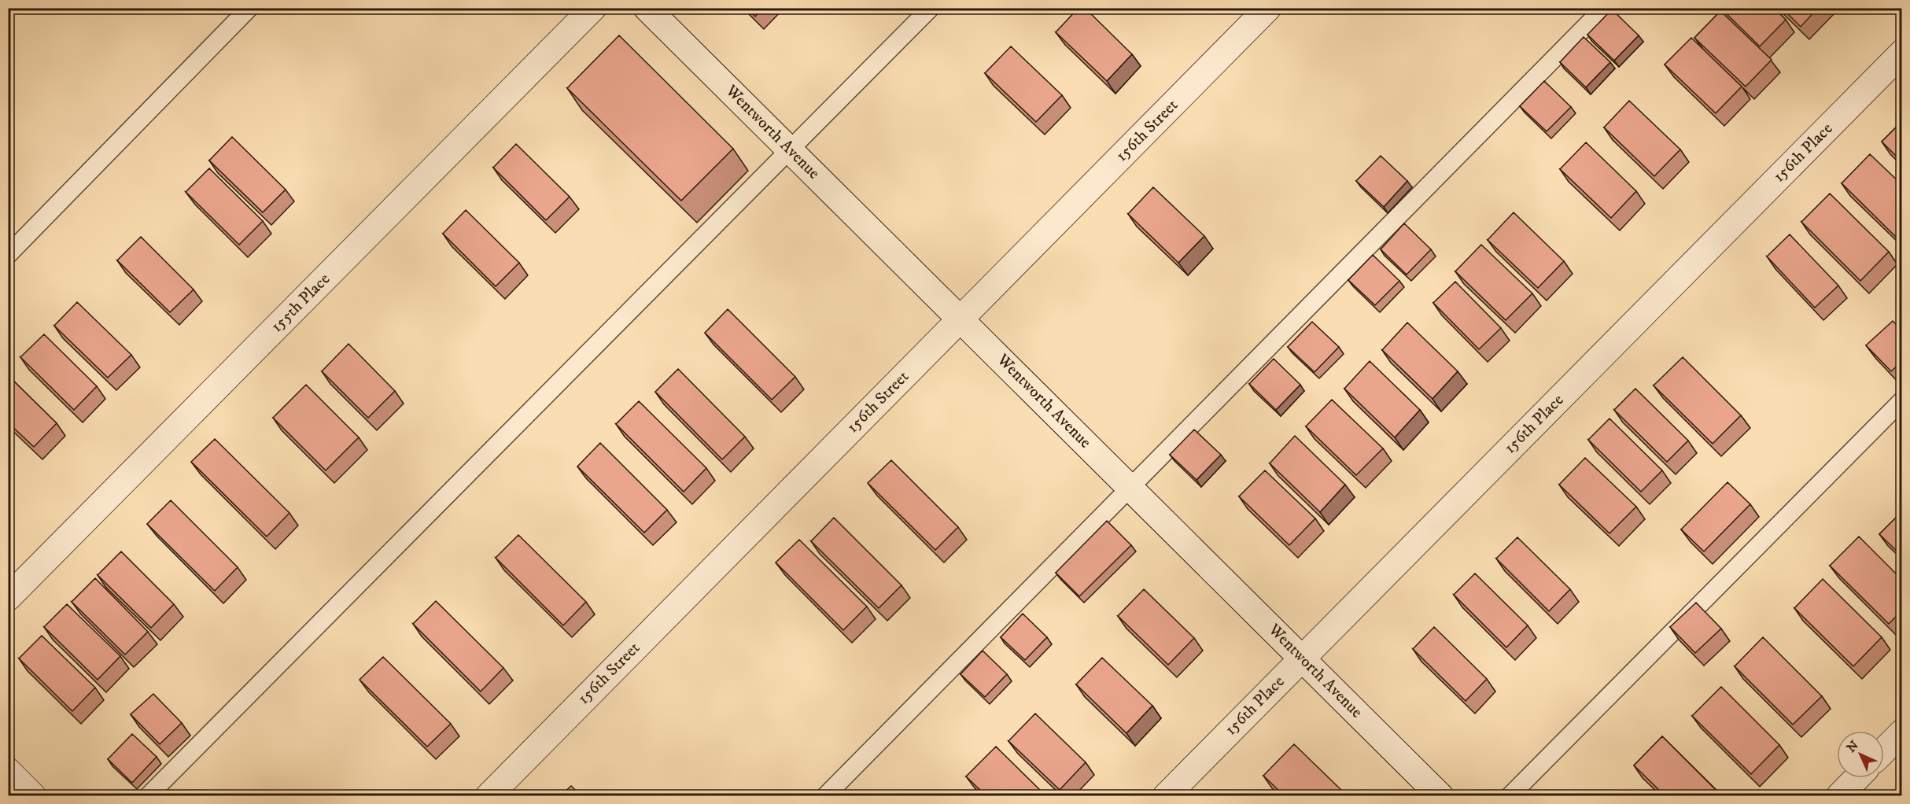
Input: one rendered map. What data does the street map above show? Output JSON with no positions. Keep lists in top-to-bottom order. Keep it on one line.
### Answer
{"streets":{"street":["156th Street","Wentworth Avenue","156th Place","155th Place"]},"crossings":[["156th Street","Wentworth Avenue"],["Wentworth Avenue","156th Place"]],"north":"top left"}
